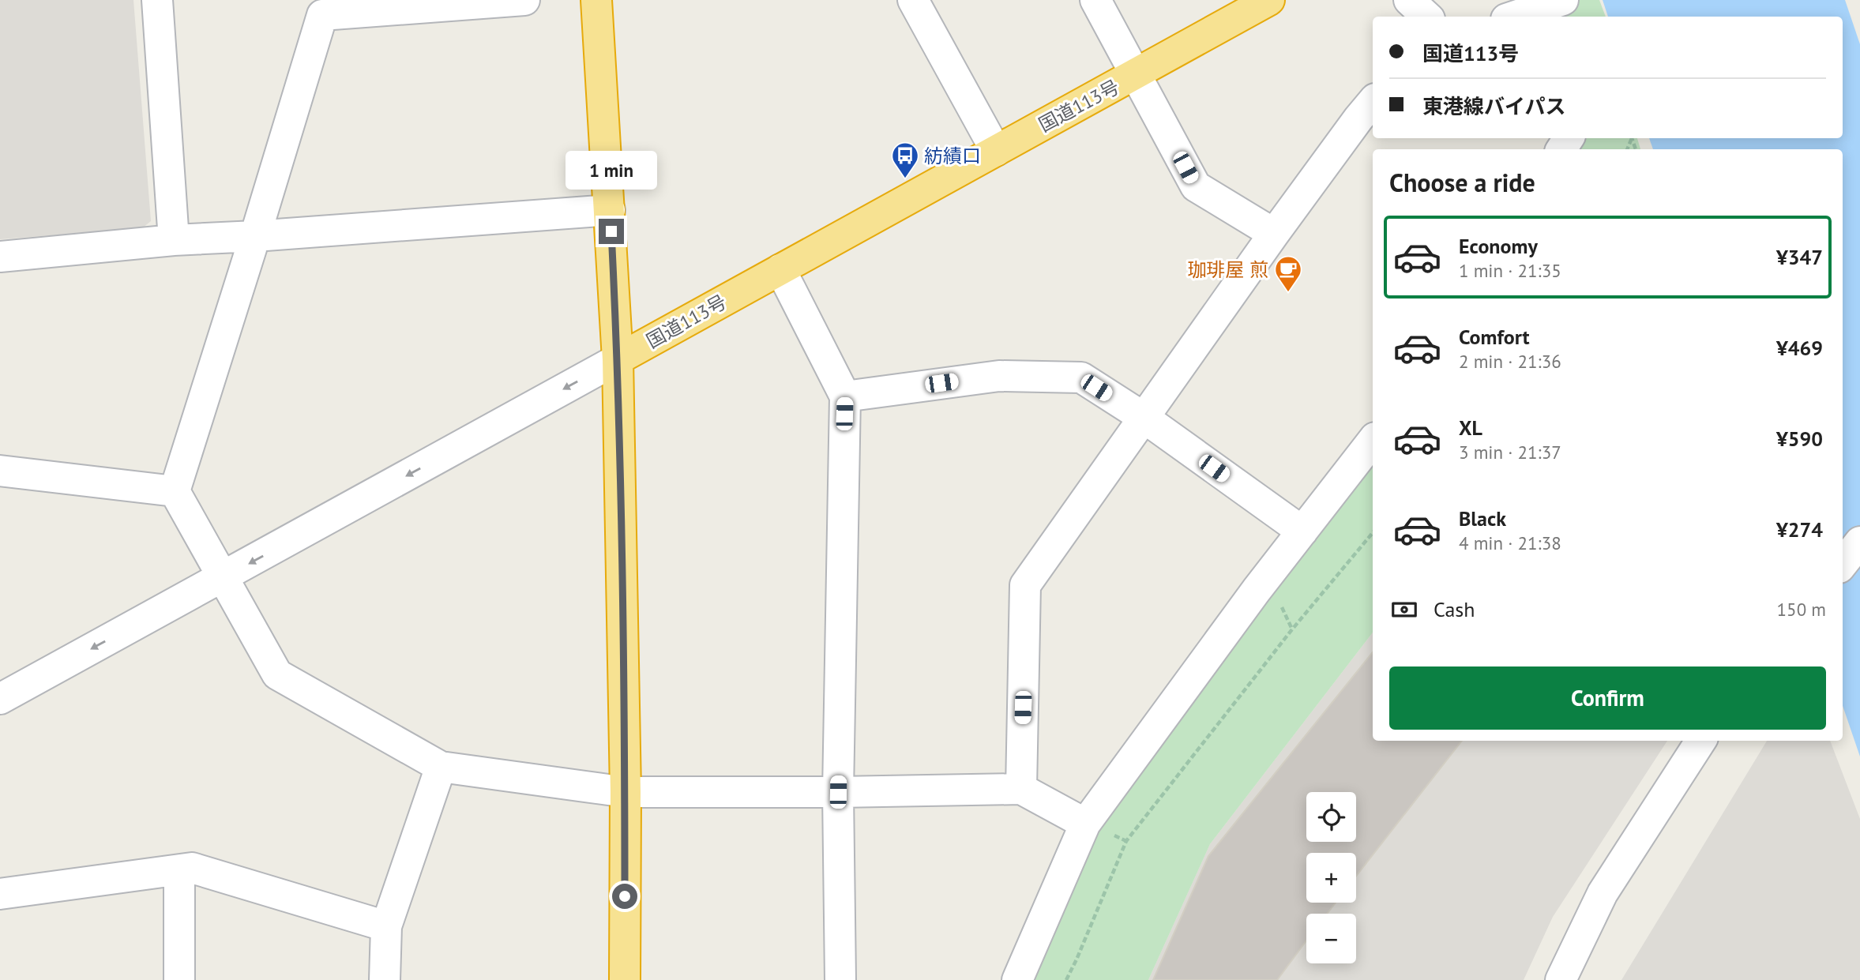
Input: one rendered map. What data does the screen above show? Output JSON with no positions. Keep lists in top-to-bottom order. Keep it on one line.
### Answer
{"streets":{"highway":["国道113号"]},"places":{"bus stop":["紡績口"],"cafe":["珈琲屋 煎"]},"page":{"banner":["国道113号","東港線バイパス"],"heading":"Choose a ride","bubble":"1 min","list":[{"name":"Economy","note":"1 min · 21:35","value":"¥347"},{"name":"Comfort","note":"2 min · 21:36","value":"¥469"},{"name":"XL","note":"3 min · 21:37","value":"¥590"},{"name":"Black","note":"4 min · 21:38","value":"¥274"}],"pay":["Cash","150 m"],"buttons":"Confirm","map_buttons":["+","−"]}}
